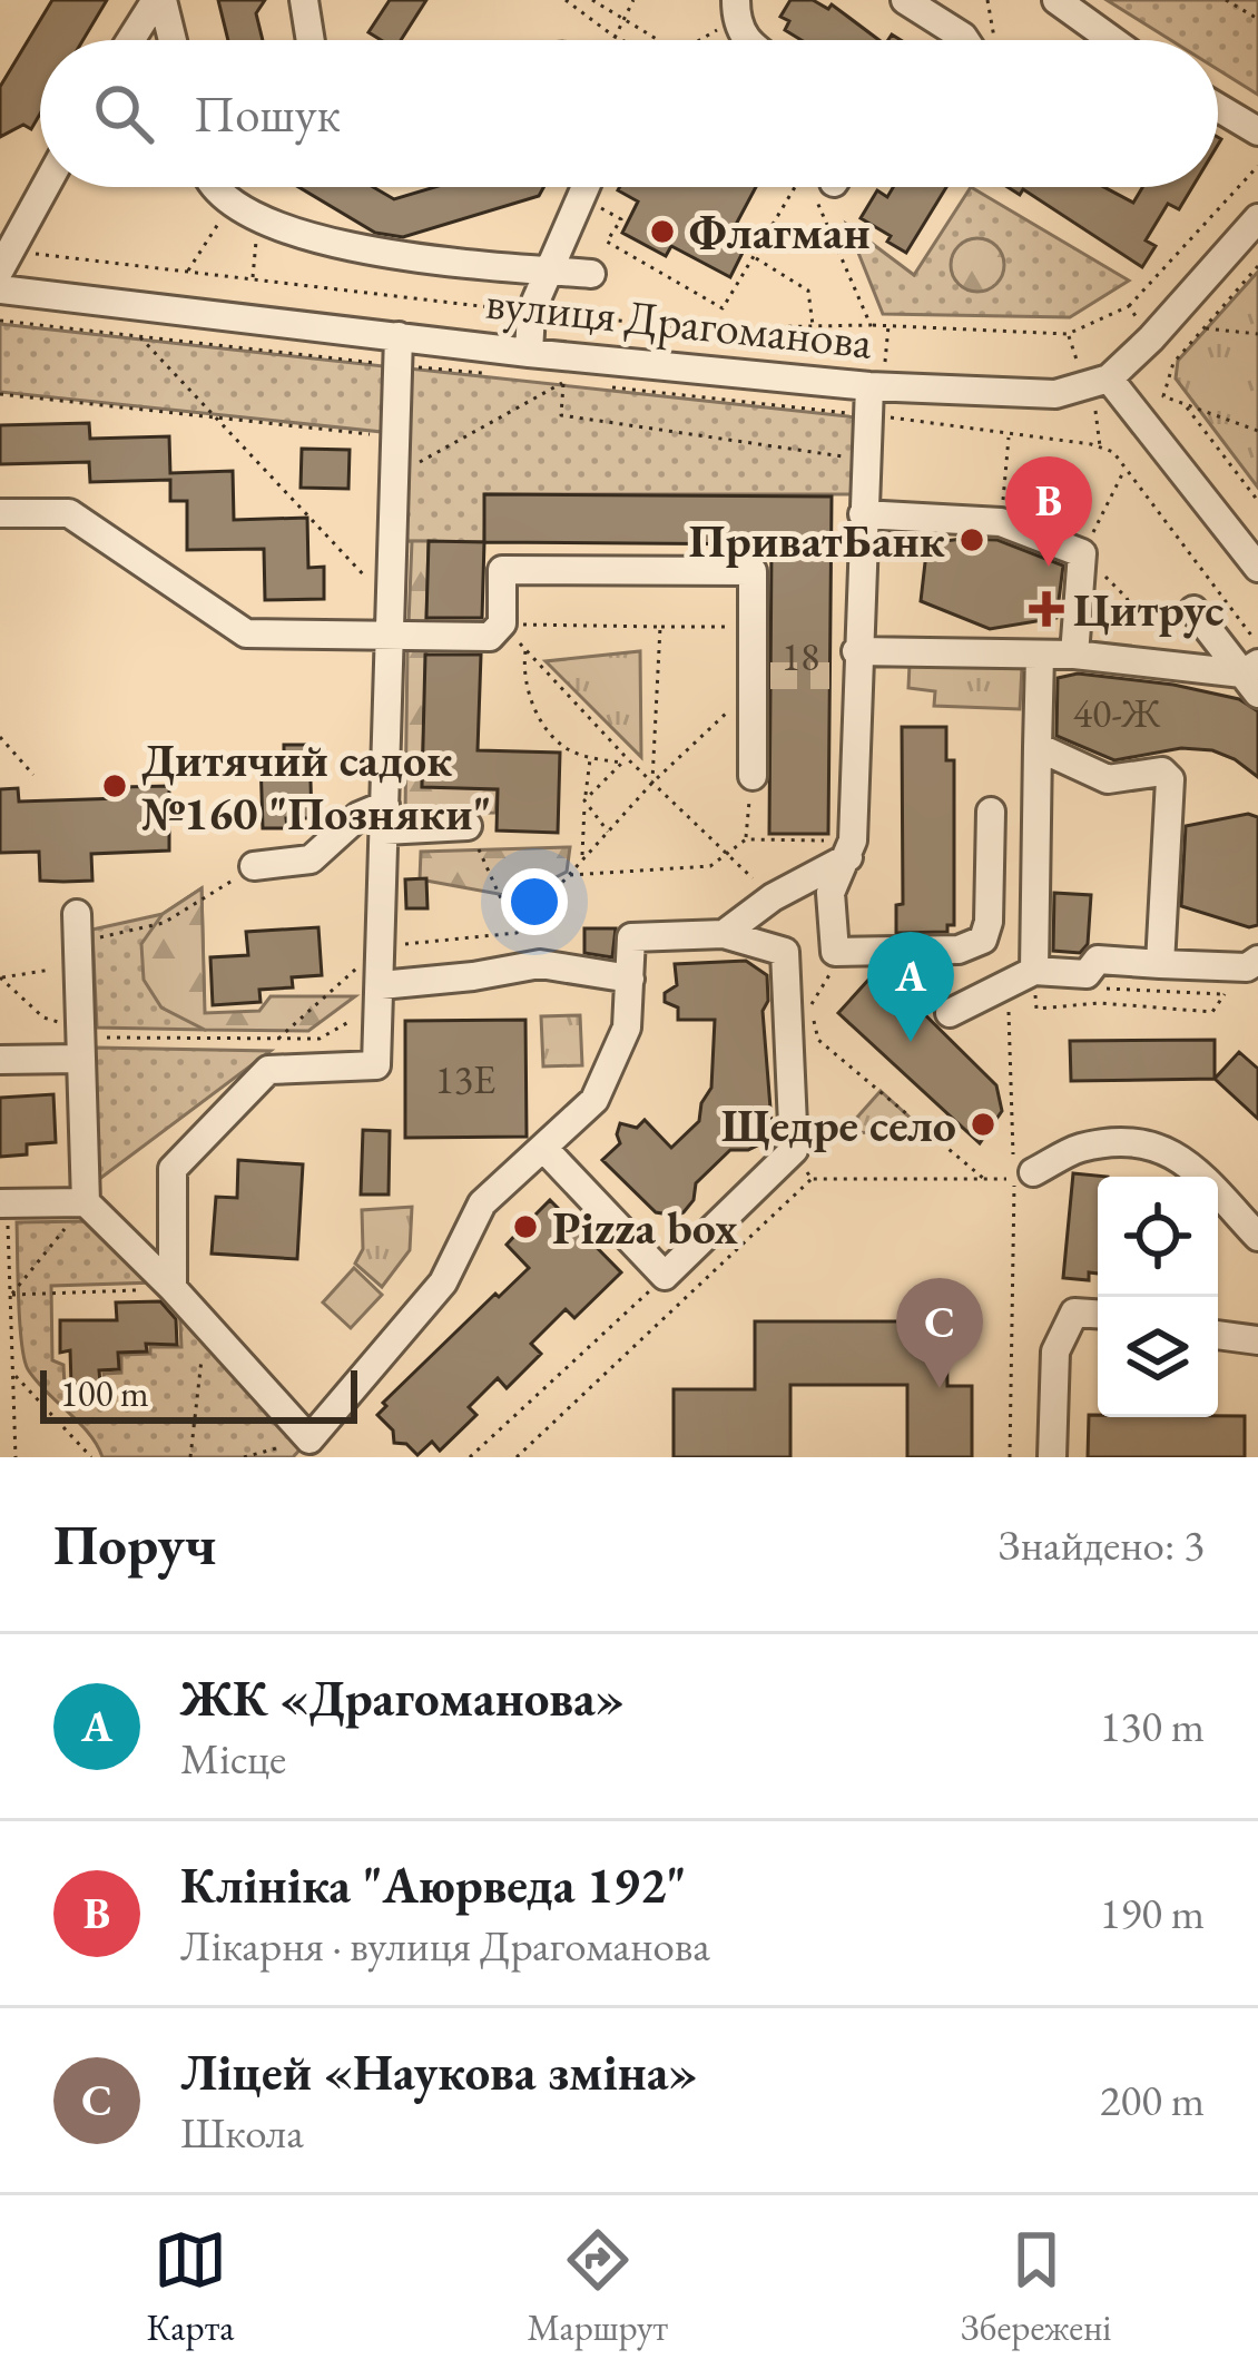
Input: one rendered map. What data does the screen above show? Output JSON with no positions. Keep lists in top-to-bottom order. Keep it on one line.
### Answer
{"streets":{"street":["вулиця Драгоманова"]},"places":{"other":["Флагман","ПриватБанк","Дитячий садок №160 \"Позняки\"","Щедре село","Pizza box"],"health":["Цитрус"]},"house_numbers":["18","40-Ж","13Е"],"scale_bar":"100 m","page":{"search":"Пошук","pins":["B","A","C"],"scale":"100 m","heading":["Поруч","Знайдено: 3"],"list":[{"mark":"A","name":"ЖК «Драгоманова»","note":"Місце","value":"130 m"},{"mark":"B","name":"Клініка \"Аюрведа 192\"","note":"Лікарня · вулиця Драгоманова","value":"190 m"},{"mark":"C","name":"Ліцей «Наукова зміна»","note":"Школа","value":"200 m"}],"nav":["Карта","Маршрут","Збережені"]}}
